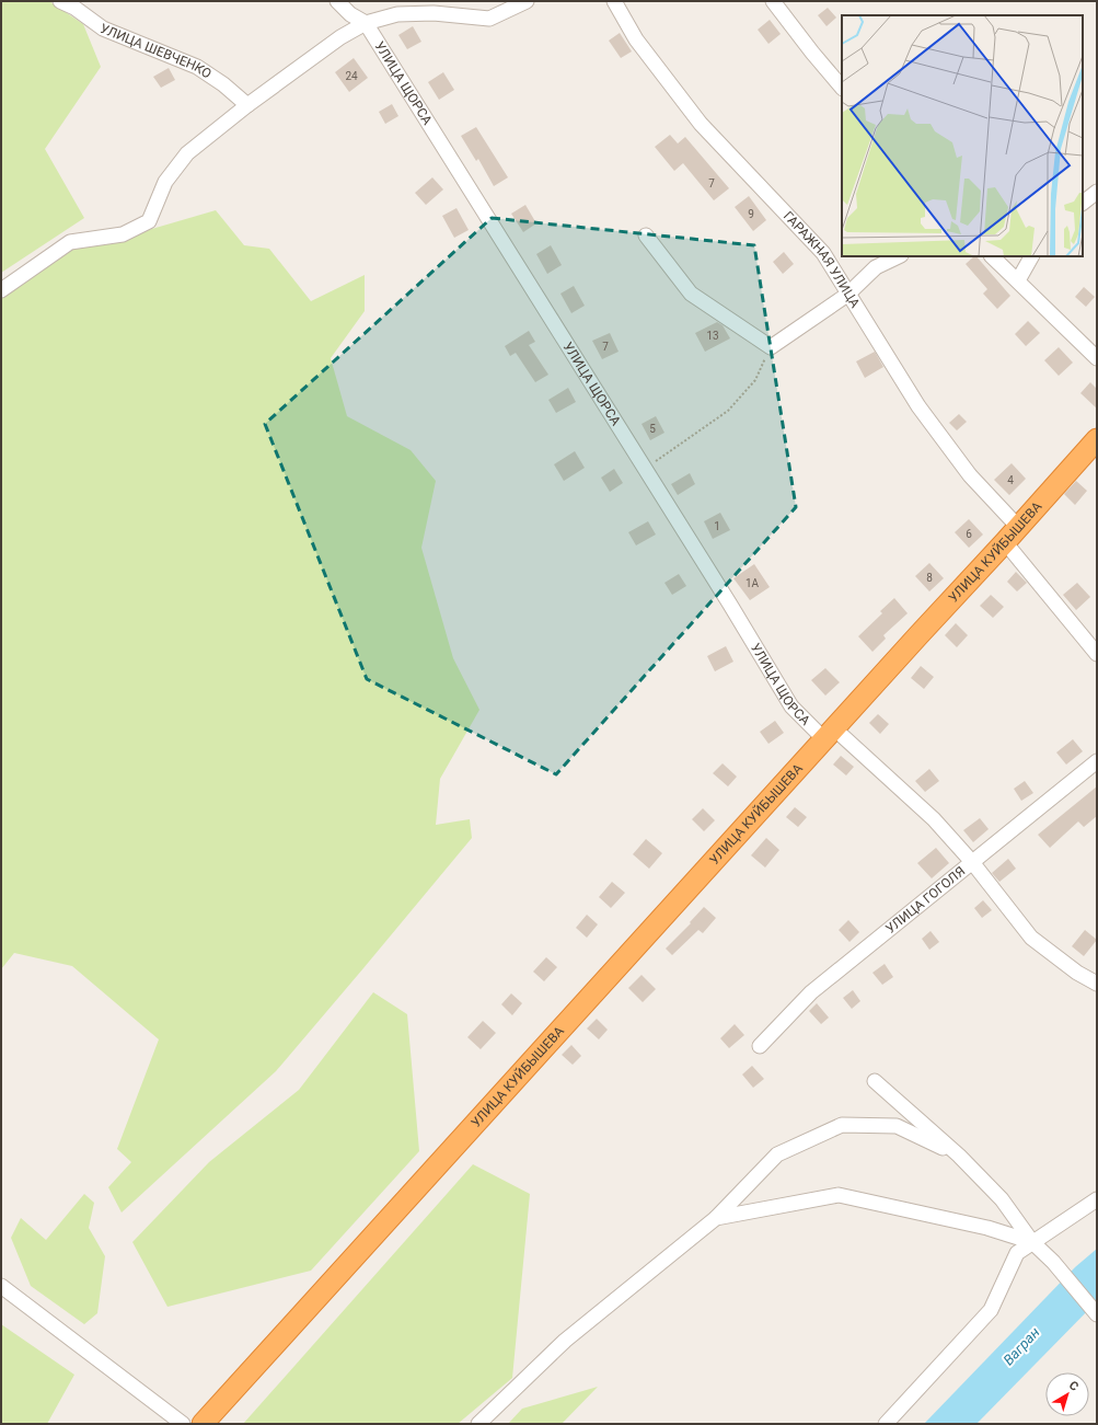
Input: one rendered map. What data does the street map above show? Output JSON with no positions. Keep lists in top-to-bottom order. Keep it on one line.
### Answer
{"streets":{"highway":["УЛИЦА КУЙБЫШЕВА"],"street":["УЛИЦА ШЕВЧЕНКО","УЛИЦА ЩОРСА","ГАРАЖНАЯ УЛИЦА","УЛИЦА ГОГОЛЯ"]},"crossings":[["УЛИЦА ЩОРСА","УЛИЦА КУЙБЫШЕВА"],["УЛИЦА ЩОРСА","УЛИЦА ГОГОЛЯ"],["ГАРАЖНАЯ УЛИЦА","УЛИЦА КУЙБЫШЕВА"]],"water":["Вагран"],"house_numbers":["24","7","9","13","7","5","4","1","6","8","1А"],"north":"top right"}
